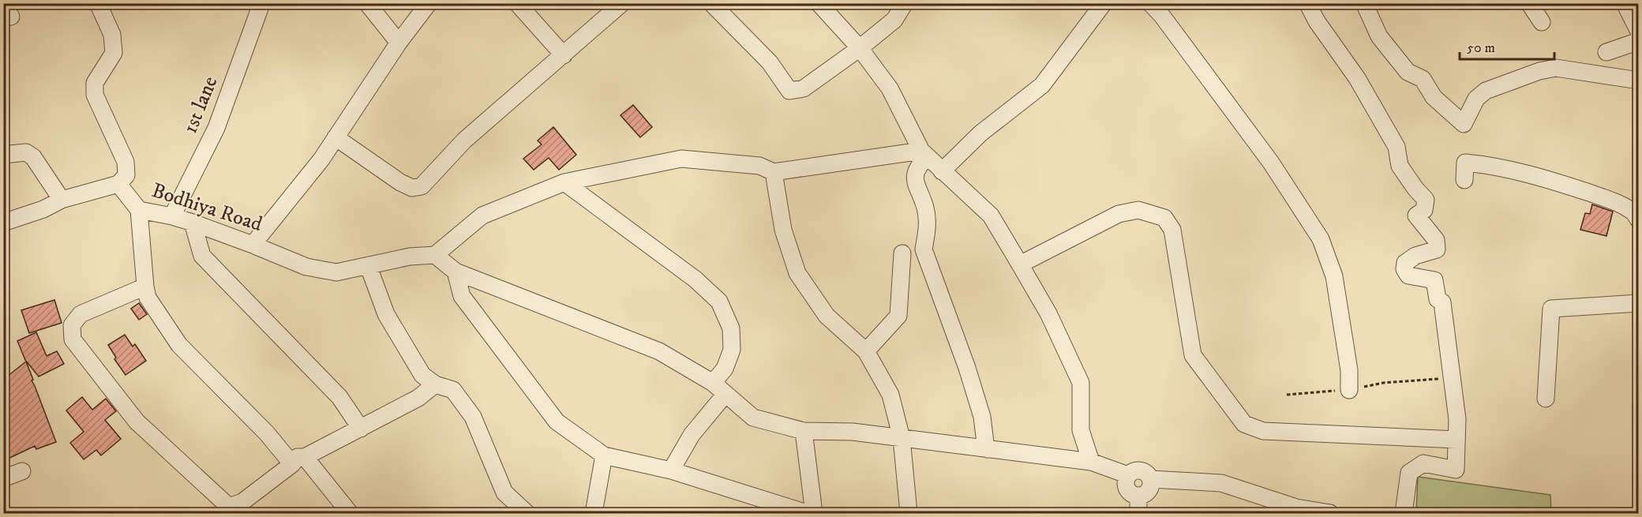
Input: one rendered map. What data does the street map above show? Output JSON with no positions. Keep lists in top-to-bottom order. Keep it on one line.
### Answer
{"streets":{"street":["1st lane","Bodhiya Road"]},"crossings":[["1st lane","Bodhiya Road"]],"scale_bar":"50 m"}
